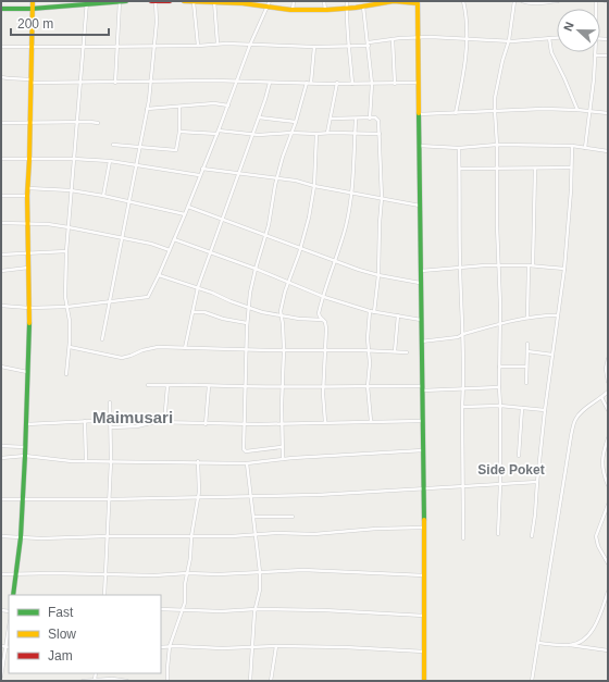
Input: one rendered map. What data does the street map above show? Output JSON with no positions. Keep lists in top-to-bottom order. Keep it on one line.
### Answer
{"districts":["Maimusari","Side Poket"],"legend":["Fast","Slow","Jam"],"scale_bar":"200 m","north":"left"}
